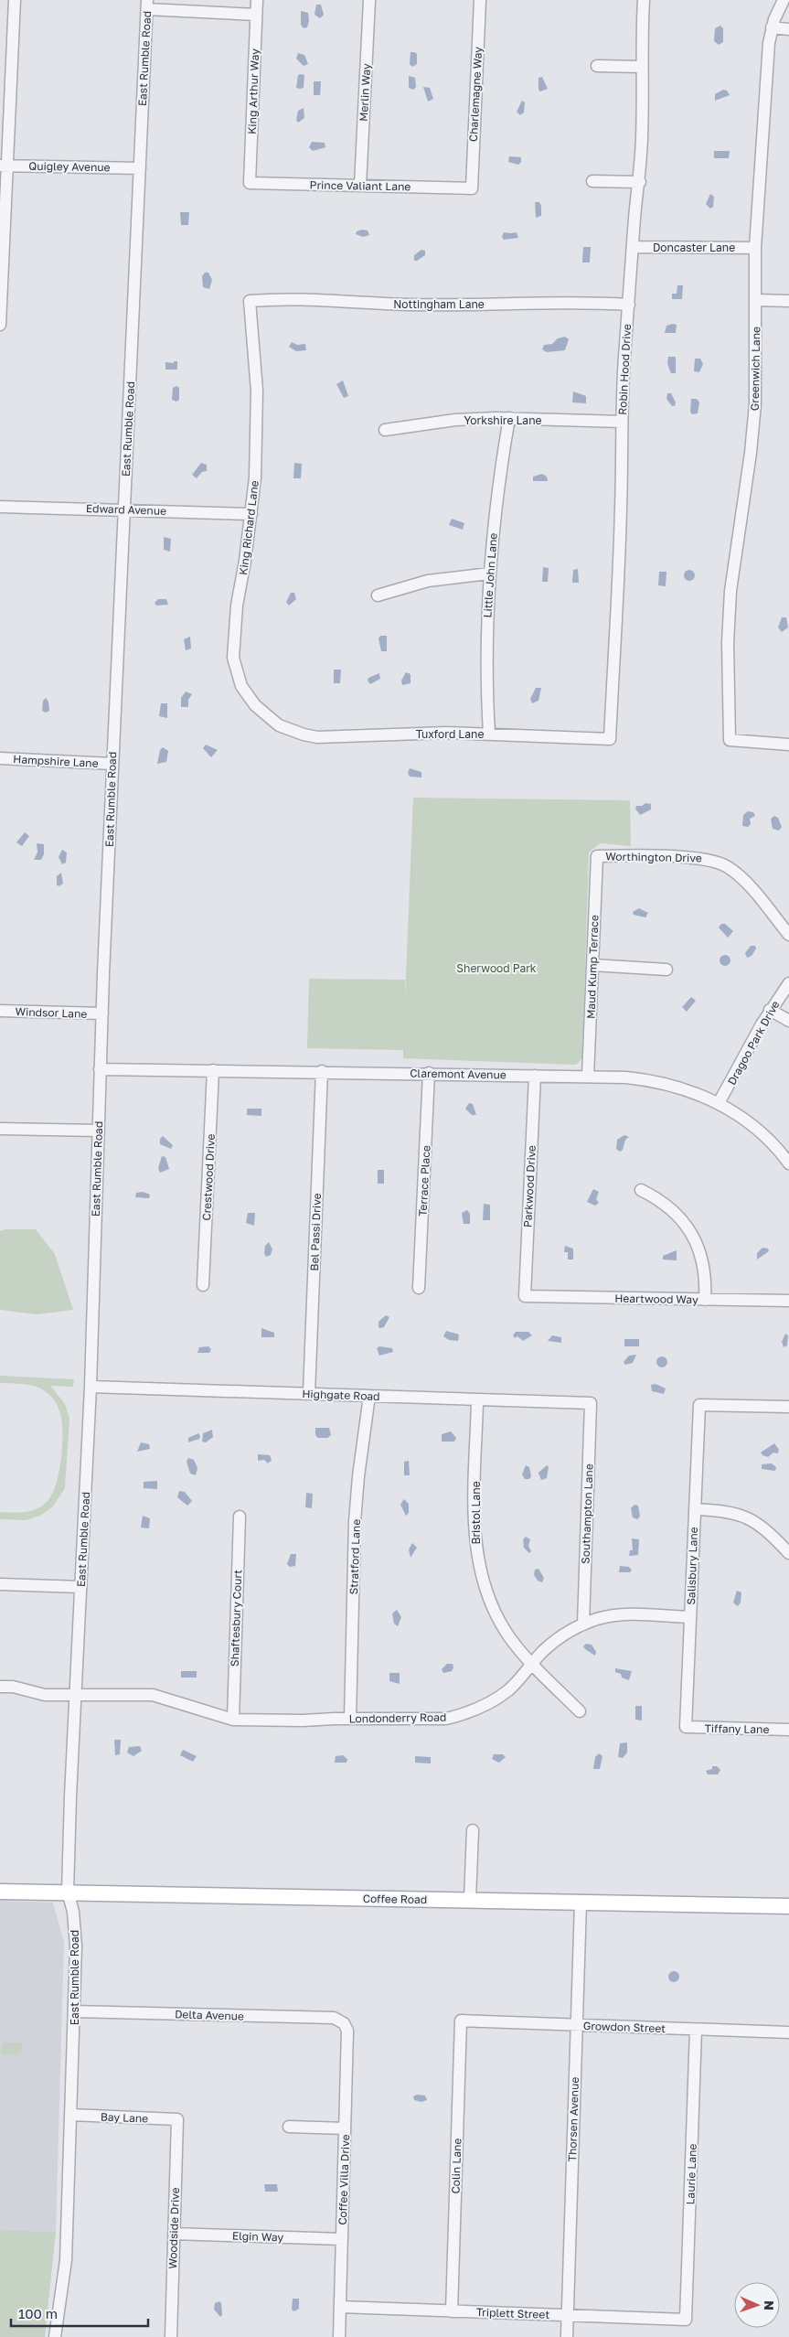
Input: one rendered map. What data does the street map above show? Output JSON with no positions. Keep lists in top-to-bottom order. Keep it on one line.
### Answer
{"streets":{"main road":["Coffee Road"],"street":["East Rumble Road","King Arthur Way","Merlin Way","Charlemagne Way","Quigley Avenue","Prince Valiant Lane","Doncaster Lane","Nottingham Lane","Greenwich Lane","Robin Hood Drive","Yorkshire Lane","Edward Avenue","King Richard Lane","Little John Lane","Tuxford Lane","Hampshire Lane","Worthington Drive","Maud Kump Terrace","Windsor Lane","Dragoo Park Drive","Claremont Avenue","Crestwood Drive","Terrace Place","Parkwood Drive","Bel Passi Drive","Heartwood Way","Highgate Road","Bristol Lane","Southampton Lane","Stratford Lane","Salisbury Lane","Shaftesbury Court","Londonderry Road","Tiffany Lane","Delta Avenue","Growdon Street","Bay Lane","Thorsen Avenue","Colin Lane","Laurie Lane","Coffee Villa Drive","Woodside Drive","Elgin Way","Triplett Street"]},"crossings":[["East Rumble Road","Quigley Avenue"],["East Rumble Road","Edward Avenue"],["East Rumble Road","Hampshire Lane"],["East Rumble Road","Windsor Lane"],["East Rumble Road","Claremont Avenue"],["East Rumble Road","Highgate Road"],["East Rumble Road","Londonderry Road"],["East Rumble Road","Coffee Road"],["East Rumble Road","Delta Avenue"],["East Rumble Road","Bay Lane"],["King Arthur Way","Prince Valiant Lane"],["Merlin Way","Prince Valiant Lane"],["Charlemagne Way","Prince Valiant Lane"],["Doncaster Lane","Greenwich Lane"],["Doncaster Lane","Robin Hood Drive"],["Nottingham Lane","Robin Hood Drive"],["Nottingham Lane","King Richard Lane"],["Robin Hood Drive","Yorkshire Lane"],["Robin Hood Drive","Tuxford Lane"],["Yorkshire Lane","Little John Lane"],["Edward Avenue","King Richard Lane"],["King Richard Lane","Tuxford Lane"],["Little John Lane","Tuxford Lane"],["Worthington Drive","Maud Kump Terrace"],["Maud Kump Terrace","Claremont Avenue"],["Dragoo Park Drive","Claremont Avenue"],["Claremont Avenue","Crestwood Drive"],["Claremont Avenue","Terrace Place"],["Claremont Avenue","Parkwood Drive"],["Claremont Avenue","Bel Passi Drive"],["Parkwood Drive","Heartwood Way"],["Bel Passi Drive","Highgate Road"],["Highgate Road","Bristol Lane"],["Highgate Road","Southampton Lane"],["Highgate Road","Stratford Lane"],["Bristol Lane","Londonderry Road"],["Southampton Lane","Londonderry Road"],["Stratford Lane","Londonderry Road"],["Salisbury Lane","Londonderry Road"],["Salisbury Lane","Tiffany Lane"],["Shaftesbury Court","Londonderry Road"],["Coffee Road","Thorsen Avenue"],["Delta Avenue","Coffee Villa Drive"],["Growdon Street","Thorsen Avenue"],["Growdon Street","Colin Lane"],["Growdon Street","Laurie Lane"],["Bay Lane","Woodside Drive"],["Thorsen Avenue","Triplett Street"],["Colin Lane","Triplett Street"],["Laurie Lane","Triplett Street"],["Coffee Villa Drive","Elgin Way"],["Coffee Villa Drive","Triplett Street"],["Woodside Drive","Elgin Way"]],"parks":["Sherwood Park"],"scale_bar":"100 m","north":"right"}
